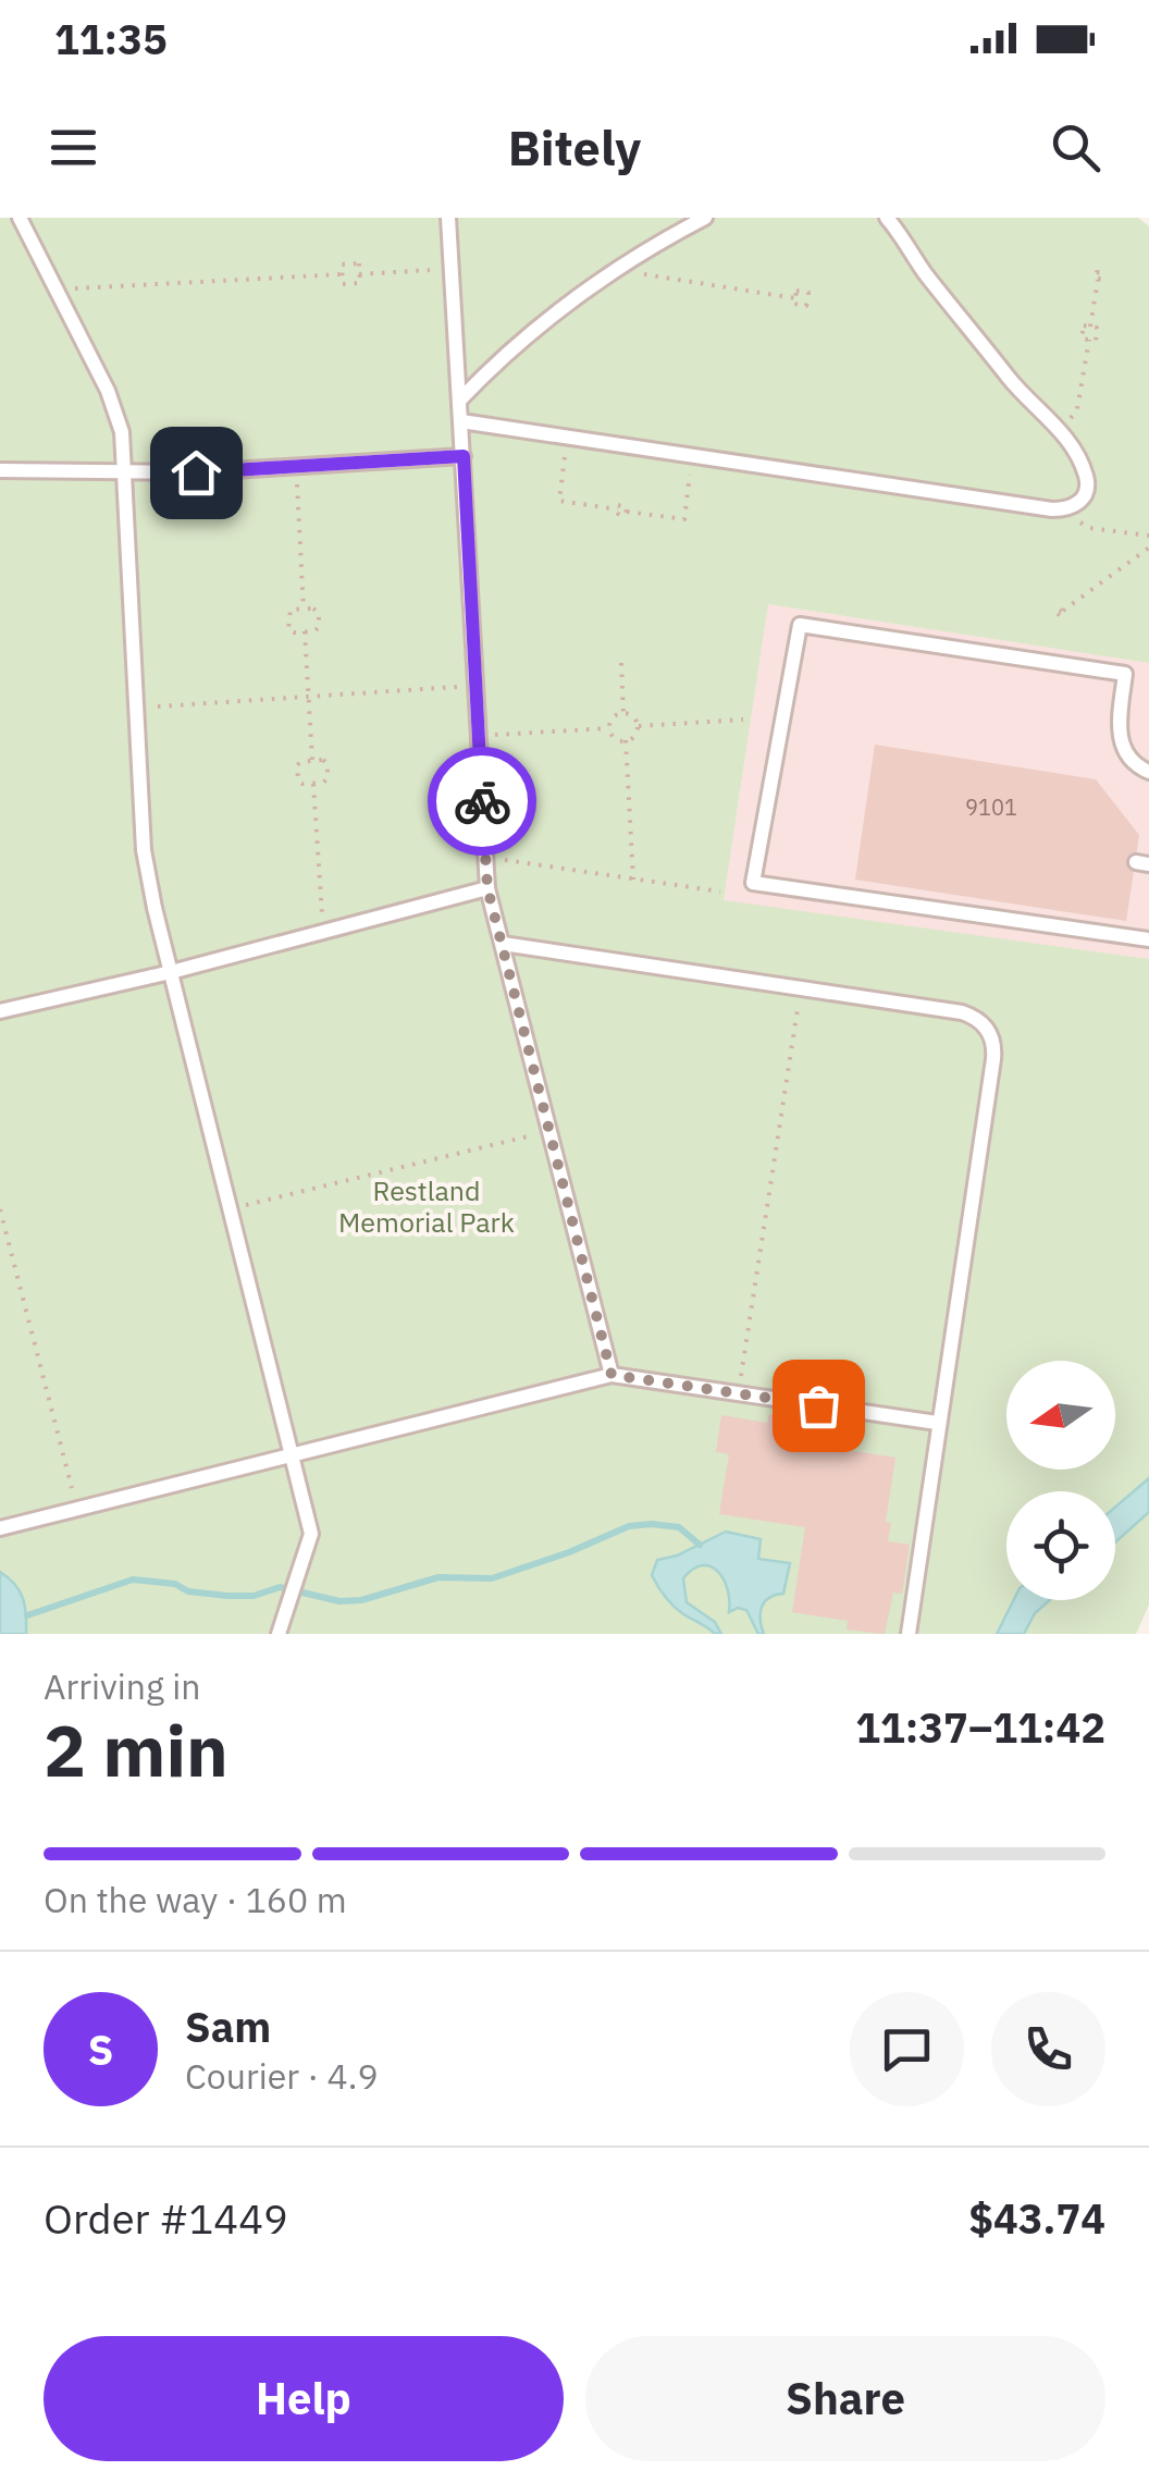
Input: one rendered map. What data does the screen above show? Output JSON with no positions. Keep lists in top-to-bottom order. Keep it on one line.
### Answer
{"parks":["Restland Memorial Park"],"house_numbers":["9101"],"north":"left","page":{"status":"11:35","header":"Bitely","heading":["2 min","Arriving in","11:37–11:42"],"panel":["Sam","Courier · 4.9","Order #1449","$43.74"],"bar":"On the way · 160 m","round":"S","buttons":["Help","Share"]}}
